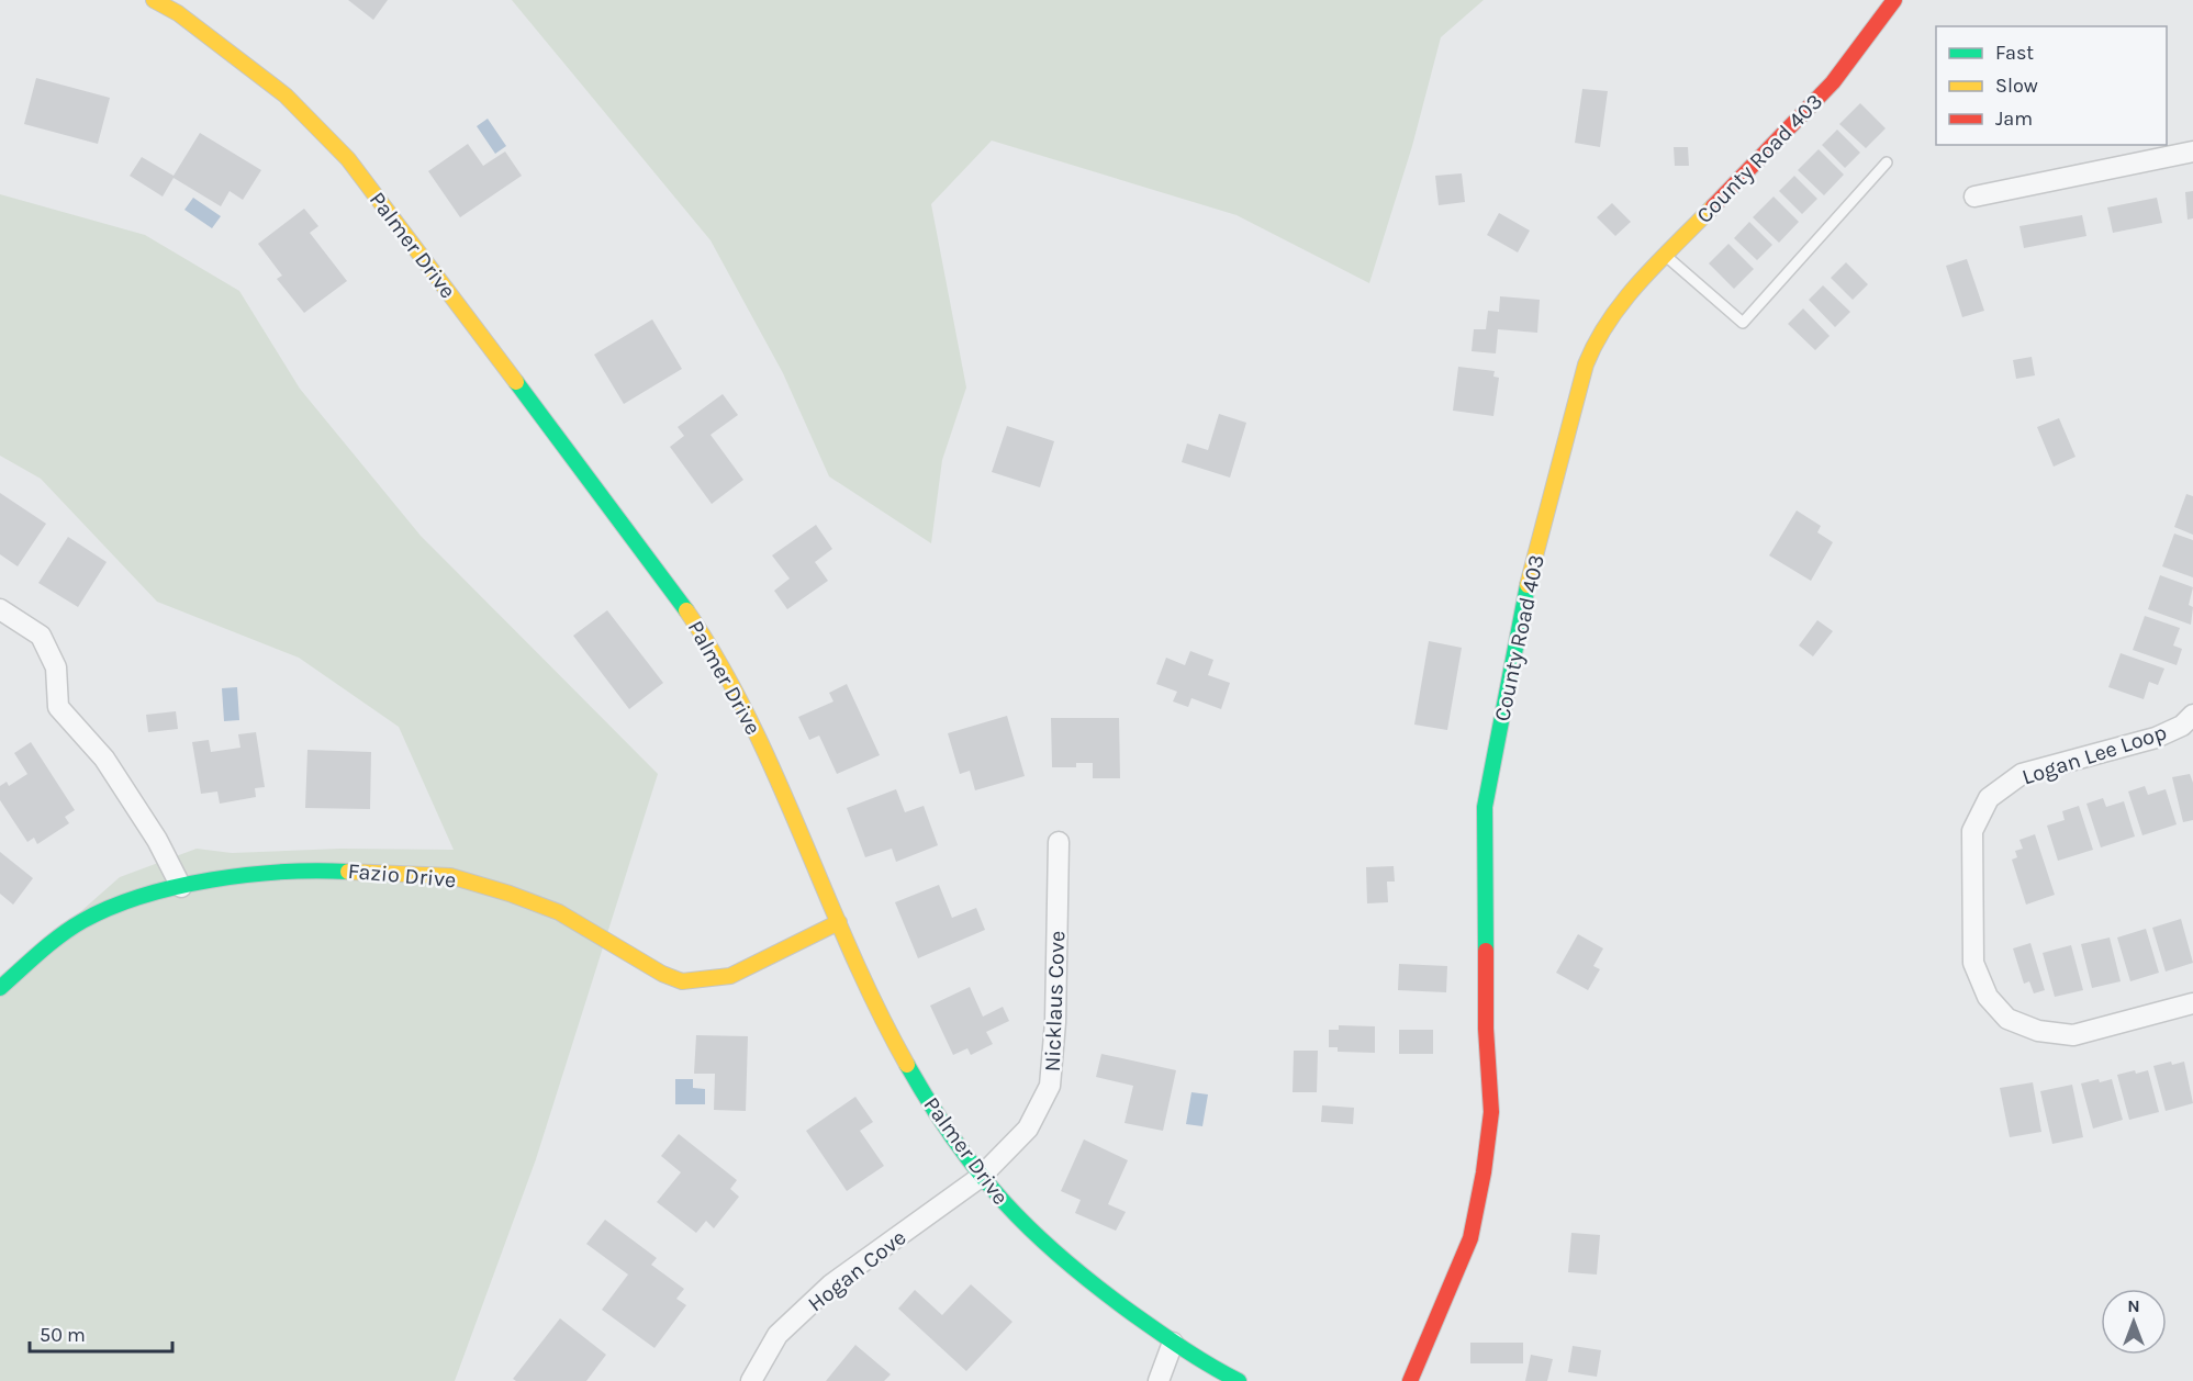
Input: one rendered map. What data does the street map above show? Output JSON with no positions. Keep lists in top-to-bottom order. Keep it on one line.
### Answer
{"streets":{"street":["County Road 403","Palmer Drive","Logan Lee Loop","Fazio Drive","Nicklaus Cove","Hogan Cove"]},"crossings":[["Palmer Drive","Fazio Drive"],["Palmer Drive","Nicklaus Cove"],["Palmer Drive","Hogan Cove"],["Nicklaus Cove","Hogan Cove"]],"legend":["Fast","Slow","Jam"],"scale_bar":"50 m","north":"top"}
